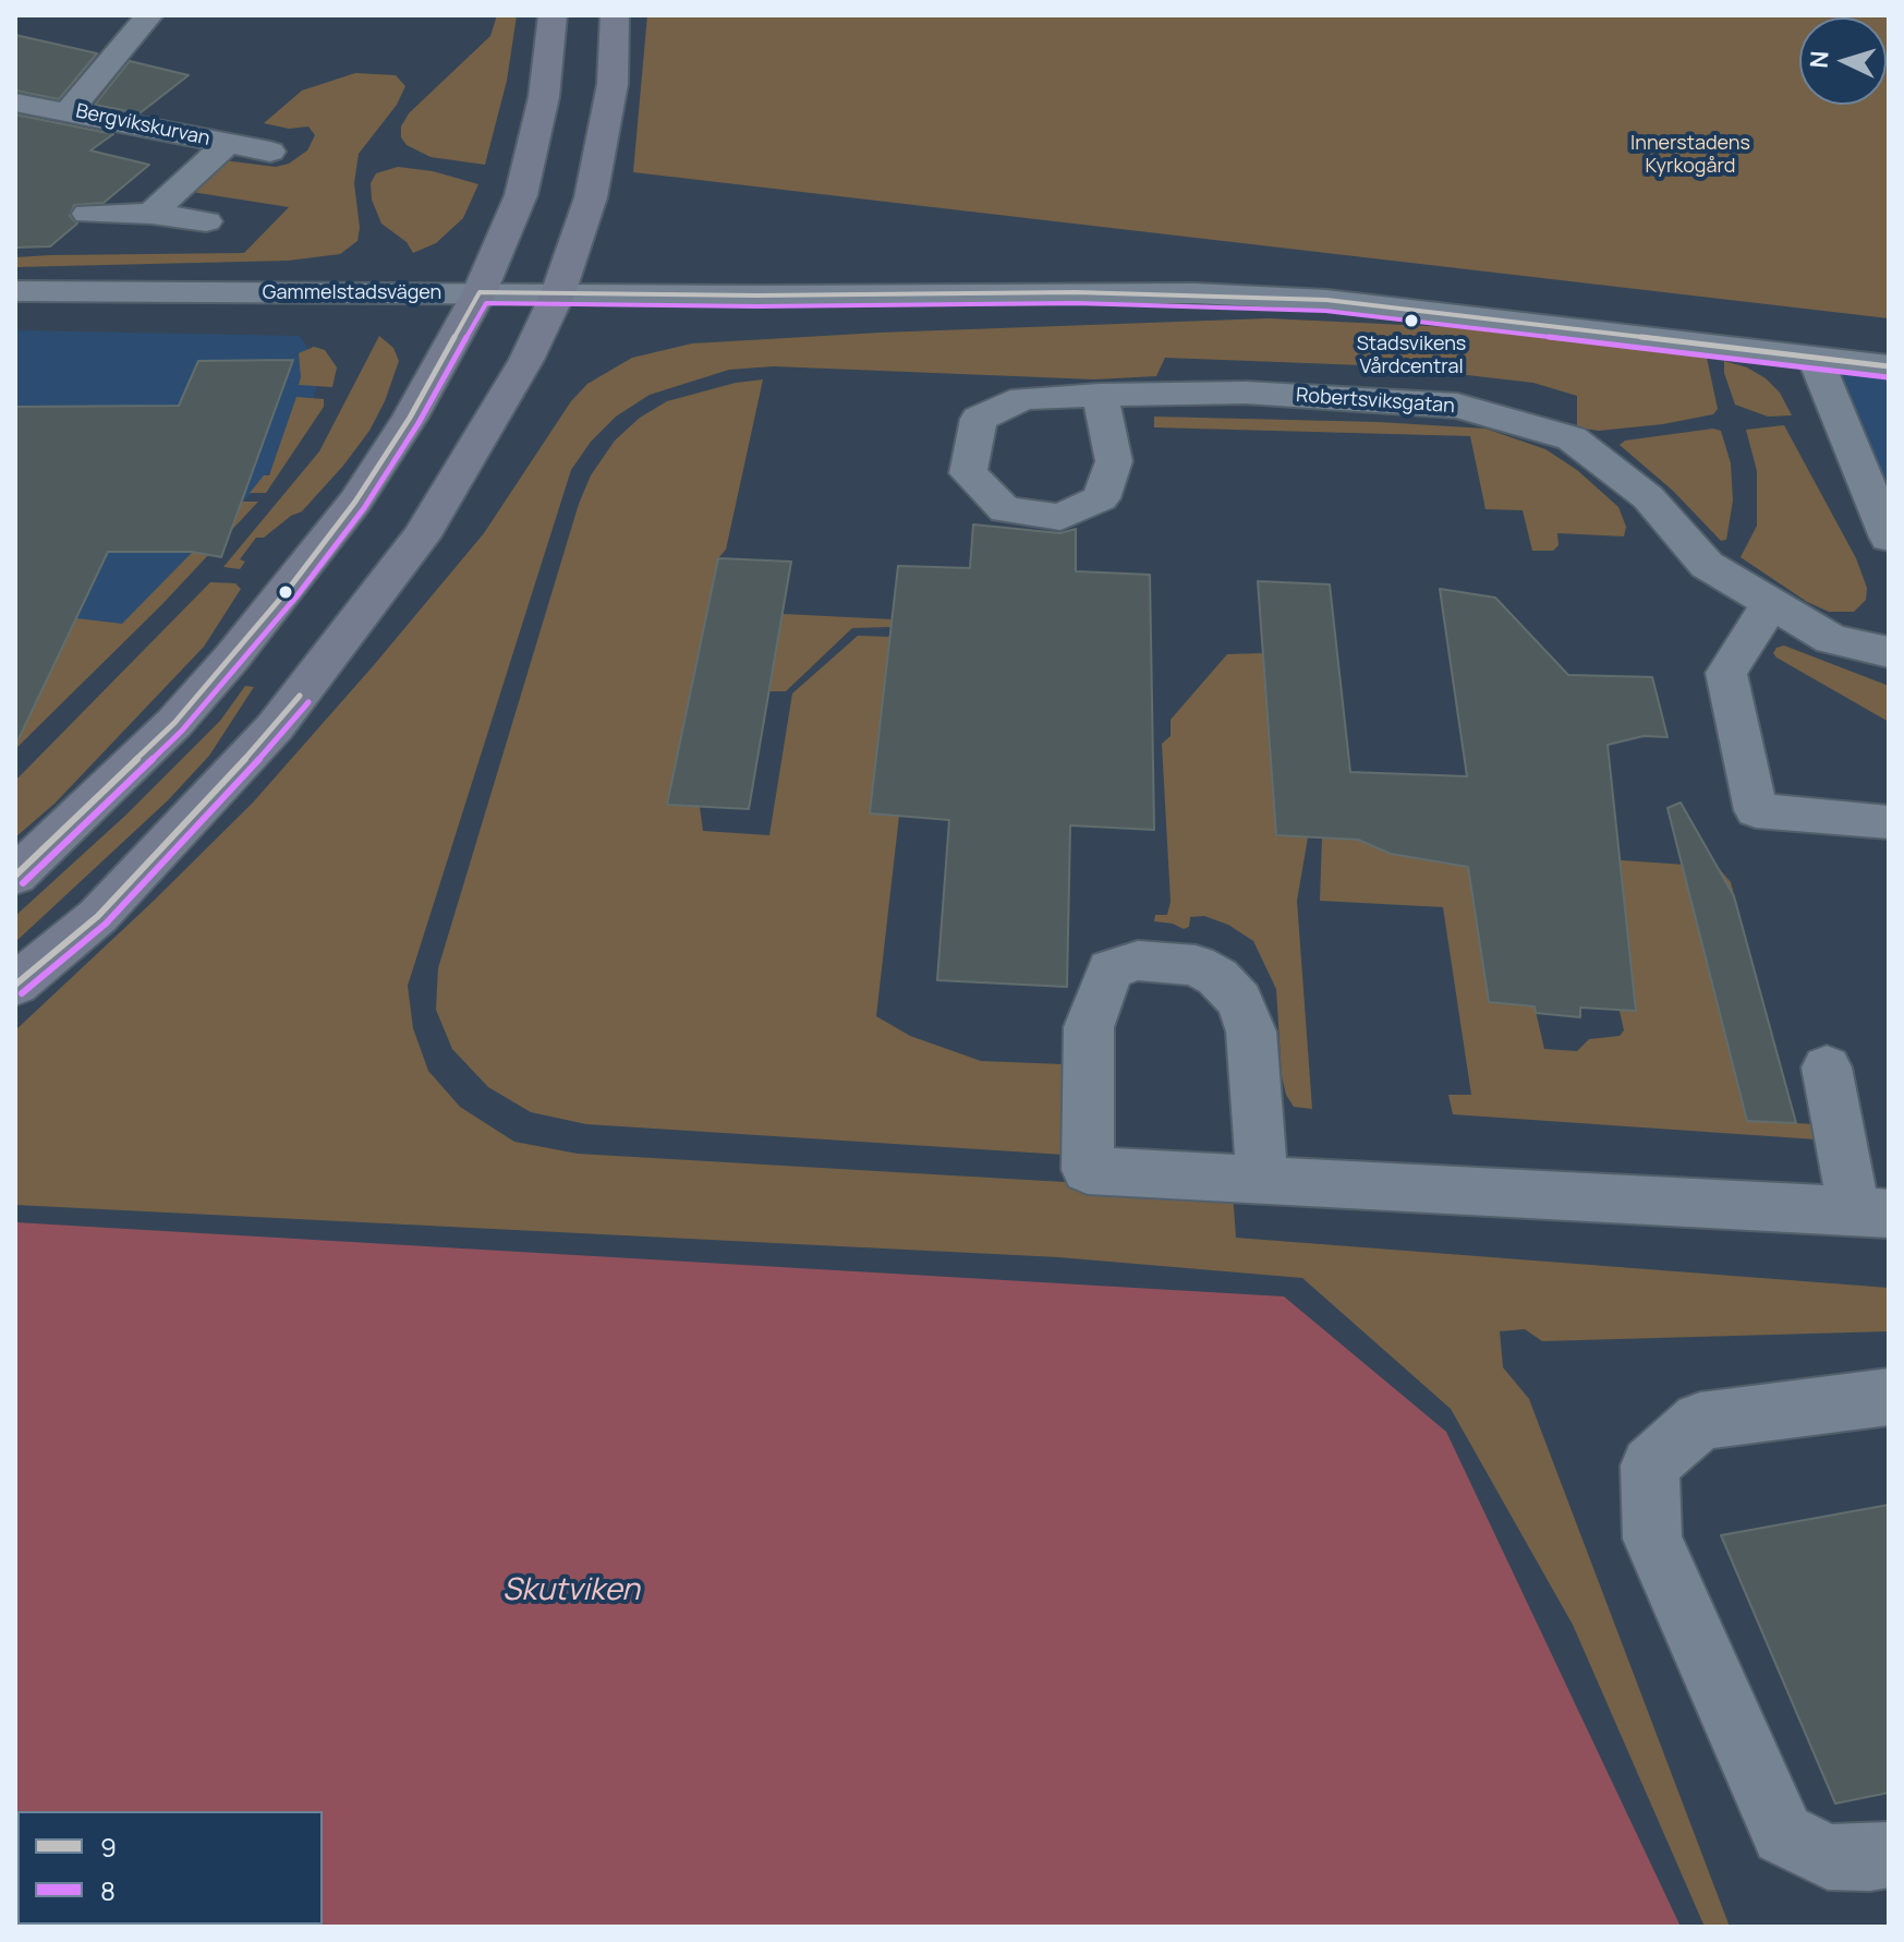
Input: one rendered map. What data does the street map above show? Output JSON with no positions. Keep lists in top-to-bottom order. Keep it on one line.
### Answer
{"streets":{"street":["Bergvikskurvan","Gammelstadsvägen","Robertsviksgatan"]},"water":["Skutviken"],"parks":["Innerstadens Kyrkogård"],"places":["Stadsvikens Vårdcentral"],"lines":["transit line 9","transit line 8"],"legend":["9","8"],"north":"left"}
